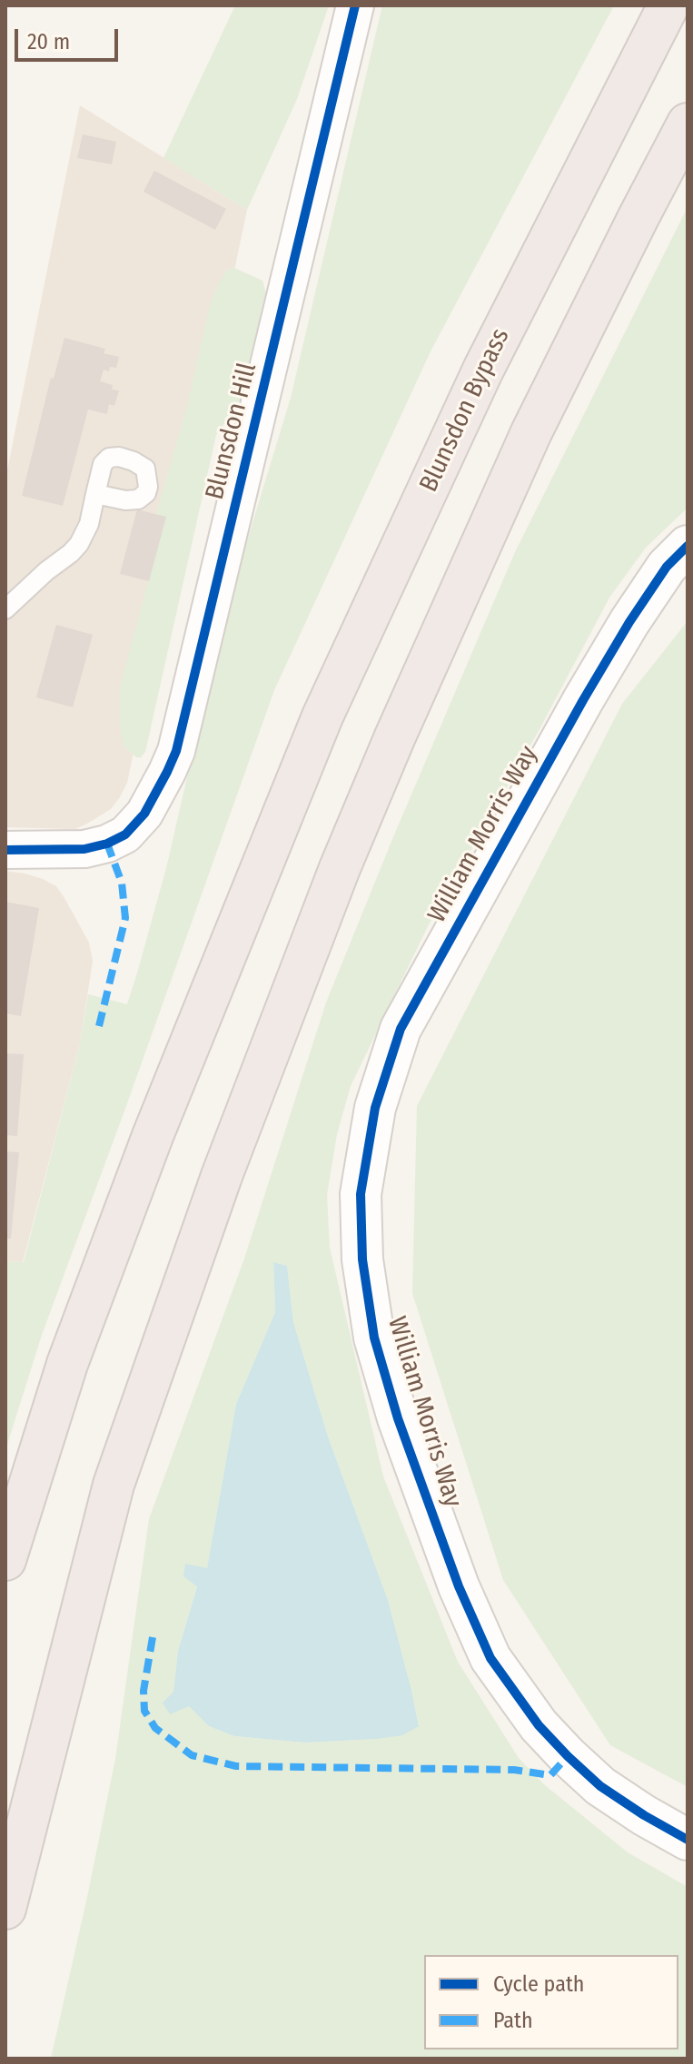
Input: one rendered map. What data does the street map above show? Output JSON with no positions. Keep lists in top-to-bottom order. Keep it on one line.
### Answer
{"streets":{"highway":["Blunsdon Bypass"],"street":["Blunsdon Hill","William Morris Way"]},"legend":["Cycle path","Path"],"scale_bar":"20 m"}
